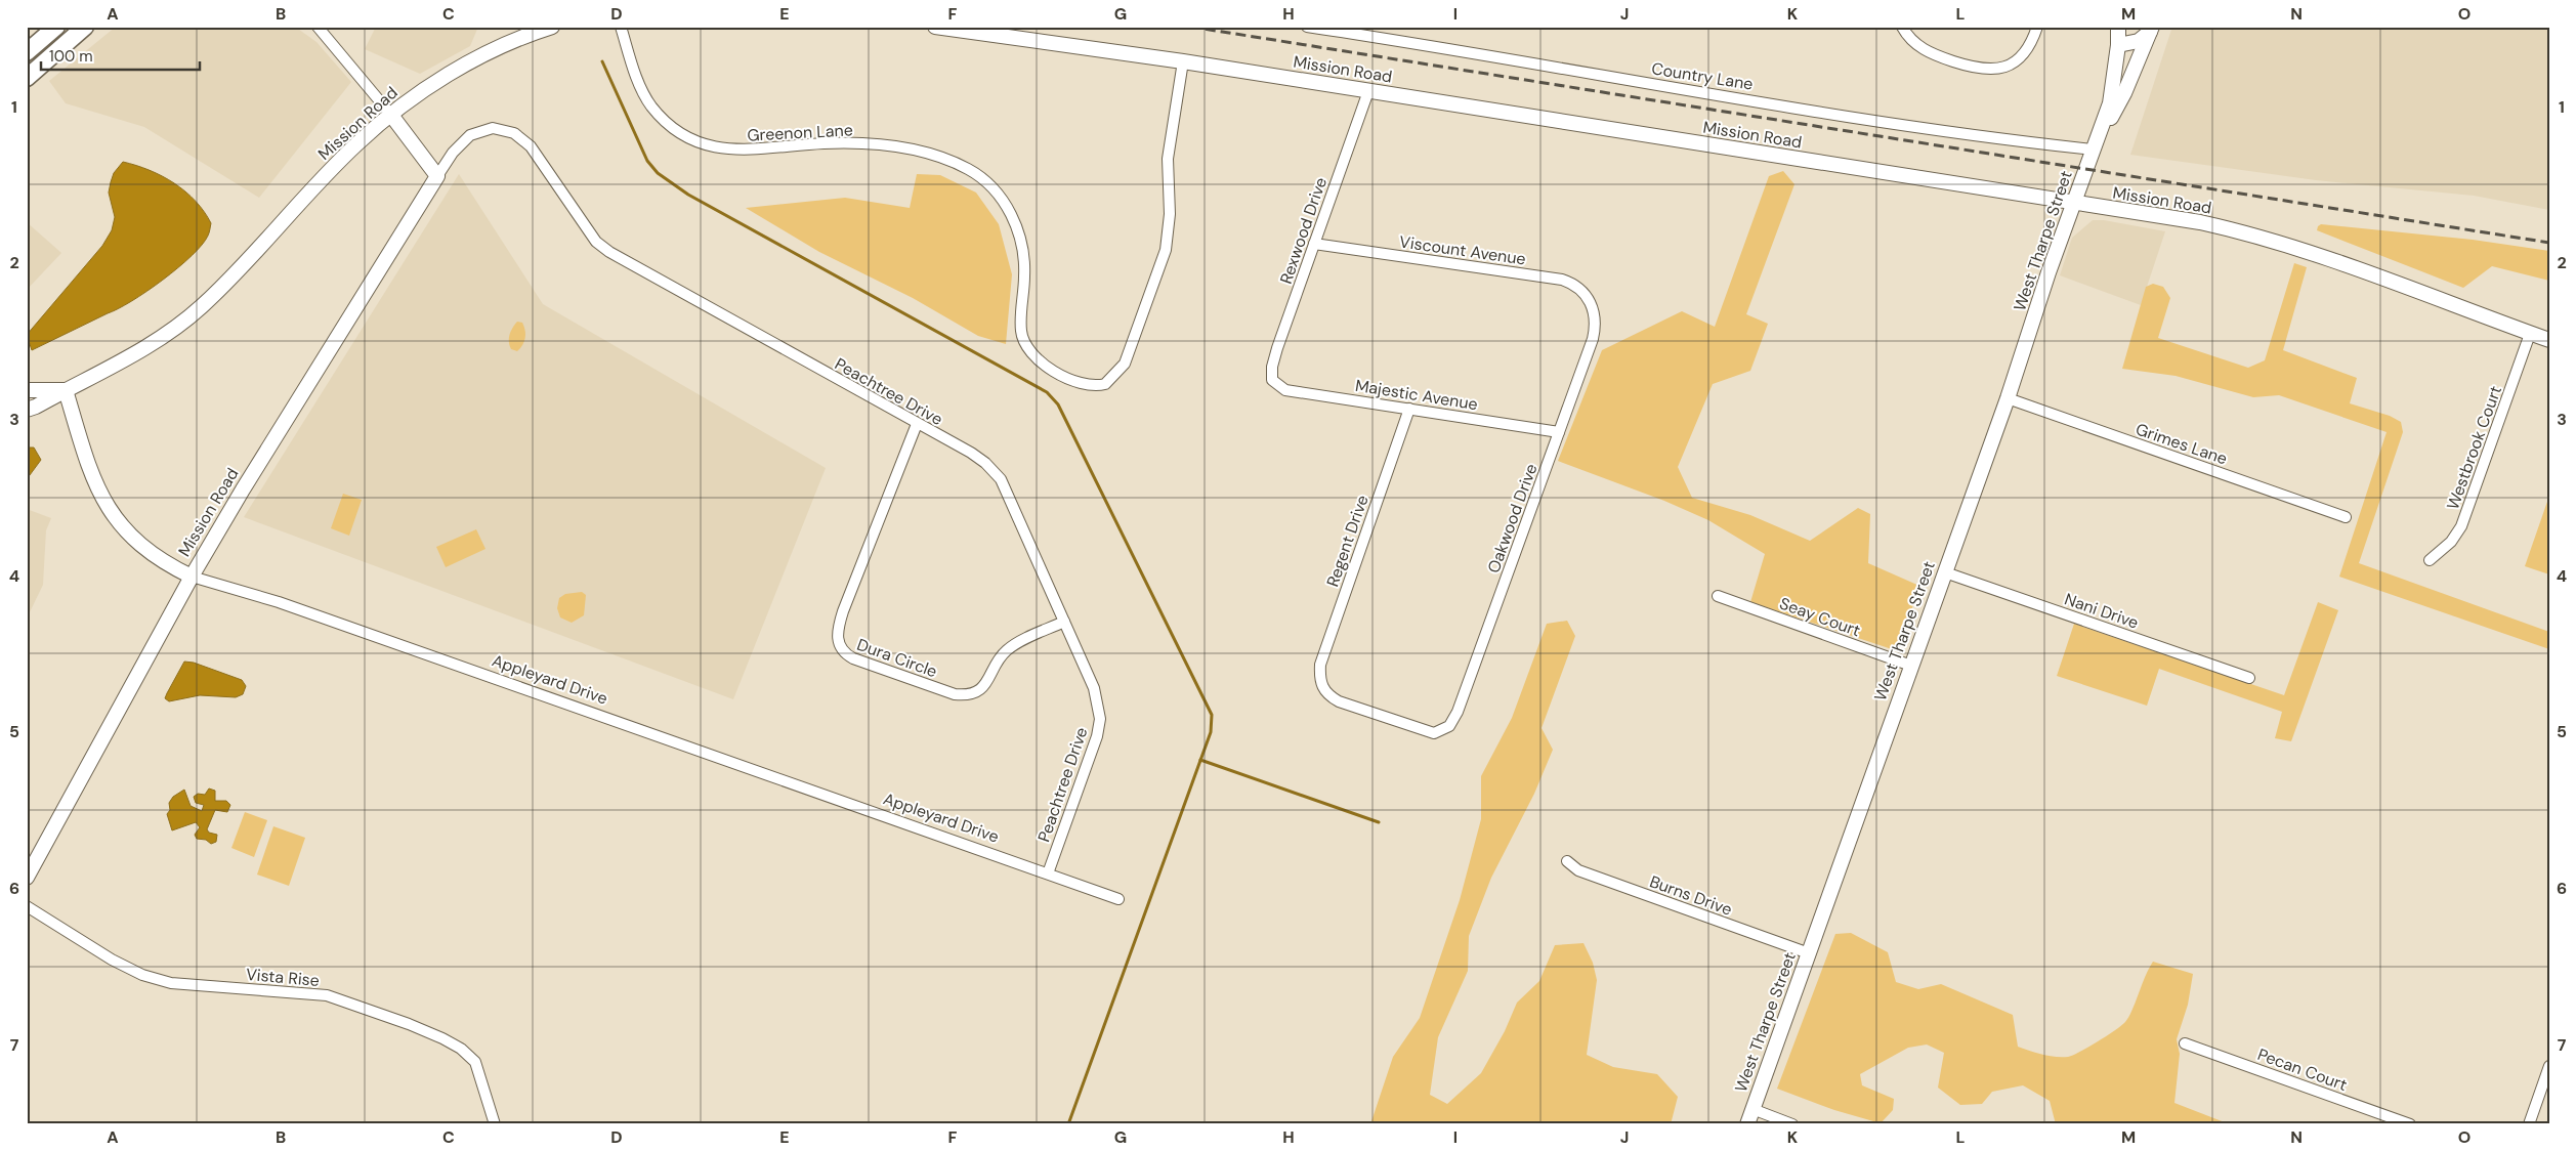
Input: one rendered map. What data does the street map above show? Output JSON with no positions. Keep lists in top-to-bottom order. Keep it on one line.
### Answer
{"streets":{"main road":["Mission Road","West Tharpe Street","Appleyard Drive"],"street":["Country Lane","Greenon Lane","Rexwood Drive","Viscount Avenue","Peachtree Drive","Majestic Avenue","Grimes Lane","Westbrook Court","Oakwood Drive","Regent Drive","Nani Drive","Seay Court","Dura Circle","Burns Drive","Vista Rise","Pecan Court"]},"crossings":[["Mission Road","Greenon Lane"],["Mission Road","Rexwood Drive"],["Mission Road","West Tharpe Street"],["Mission Road","Peachtree Drive"],["Mission Road","Westbrook Court"],["Mission Road","Appleyard Drive"],["Country Lane","West Tharpe Street"],["Rexwood Drive","Viscount Avenue"],["Rexwood Drive","Majestic Avenue"],["West Tharpe Street","Grimes Lane"],["West Tharpe Street","Nani Drive"],["West Tharpe Street","Seay Court"],["West Tharpe Street","Burns Drive"],["Viscount Avenue","Oakwood Drive"],["Peachtree Drive","Dura Circle"],["Peachtree Drive","Appleyard Drive"],["Majestic Avenue","Oakwood Drive"],["Majestic Avenue","Regent Drive"],["Oakwood Drive","Regent Drive"]],"scale_bar":"100 m","grid":{"columns":["A","B","C","D","E","F","G","H","I","J","K","L","M","N","O"],"rows":["1","2","3","4","5","6","7"]}}
